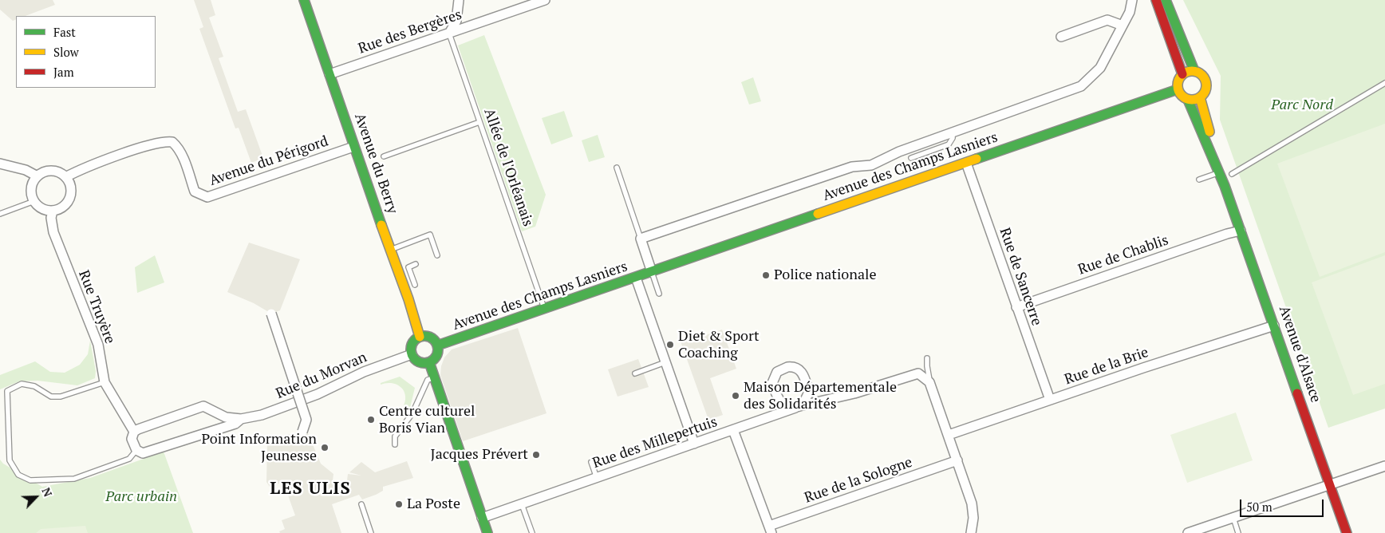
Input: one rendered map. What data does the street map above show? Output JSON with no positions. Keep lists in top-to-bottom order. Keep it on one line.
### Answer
{"streets":{"street":["Rue des Bergères","Avenue du Périgord","Avenue du Berry","Avenue des Champs Lasniers","Rue de Chablis","Rue de Sancerre","Rue Truyère","Avenue d'Alsace","Rue de la Brie","Rue du Morvan","Rue des Millepertuis","Rue de la Sologne"],"lane":["Allée de l'Orléanais"]},"crossings":[["Rue des Bergères","Avenue du Berry"],["Rue des Bergères","Allée de l'Orléanais"],["Avenue du Périgord","Avenue du Berry"],["Avenue du Périgord","Rue Truyère"],["Avenue du Berry","Avenue des Champs Lasniers"],["Avenue du Berry","Rue du Morvan"],["Avenue des Champs Lasniers","Allée de l'Orléanais"],["Avenue des Champs Lasniers","Rue de Sancerre"],["Avenue des Champs Lasniers","Avenue d'Alsace"],["Avenue des Champs Lasniers","Rue du Morvan"],["Rue de Chablis","Rue de Sancerre"],["Rue de Chablis","Avenue d'Alsace"],["Rue de Sancerre","Rue de la Brie"],["Rue Truyère","Rue du Morvan"],["Avenue d'Alsace","Rue de la Brie"],["Rue des Millepertuis","Rue de la Sologne"]],"districts":["LES ULIS"],"parks":["Parc Nord","Parc urbain"],"places":["Police nationale","Diet & Sport Coaching","Maison Départementale des Solidarités","Centre culturel Boris Vian","Point Information Jeunesse","Jacques Prévert","La Poste"],"legend":["Fast","Slow","Jam"],"scale_bar":"50 m","north":"top right"}
